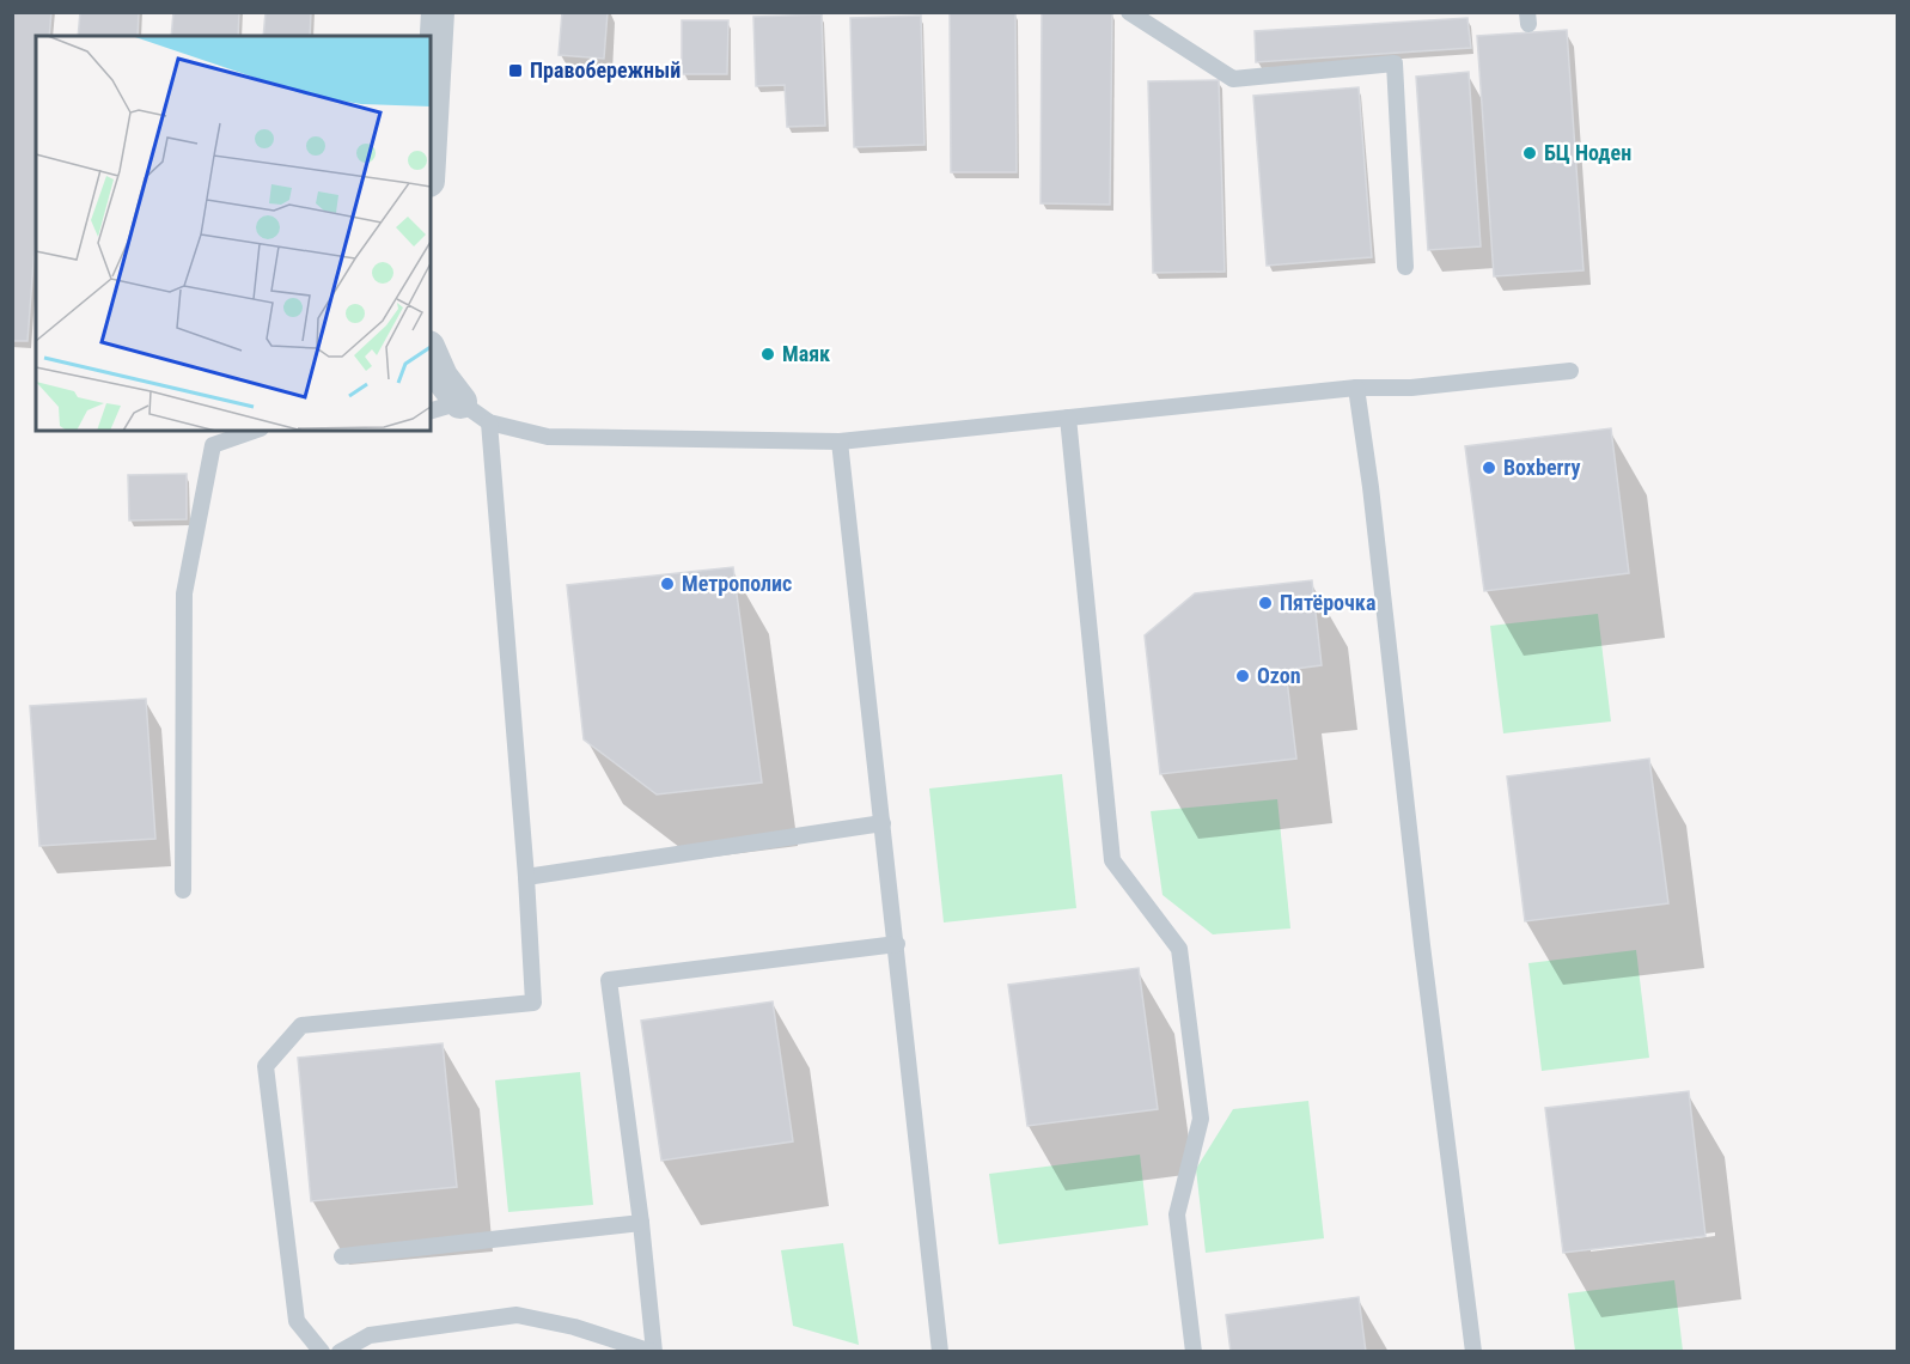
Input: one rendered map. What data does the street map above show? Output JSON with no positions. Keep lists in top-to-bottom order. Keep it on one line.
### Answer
{"places":{"transit":["Правобережный"],"other":["БЦ Ноден","Маяк","Boxberry","Метрополис","Пятёрочка","Ozon"]}}
